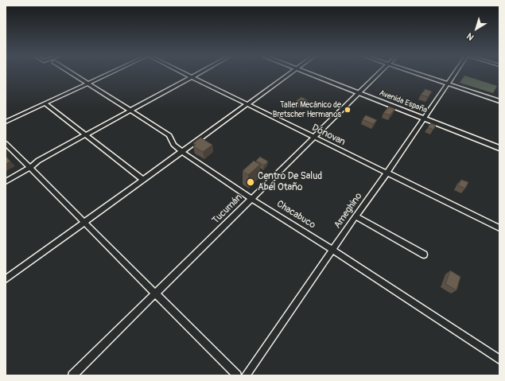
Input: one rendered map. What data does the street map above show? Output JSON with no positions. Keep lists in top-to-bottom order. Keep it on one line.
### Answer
{"streets":{"street":["Avenida España","Dónovan","Tucumán","Ameghino","Chacabuco"]},"crossings":[["Avenida España","Tucumán"],["Avenida España","Ameghino"],["Dónovan","Tucumán"],["Dónovan","Ameghino"],["Tucumán","Chacabuco"],["Ameghino","Chacabuco"]],"places":["Taller Mecánico de Bretscher Hermanos","Centro De Salud Abel Otaño"],"north":"bottom left"}
